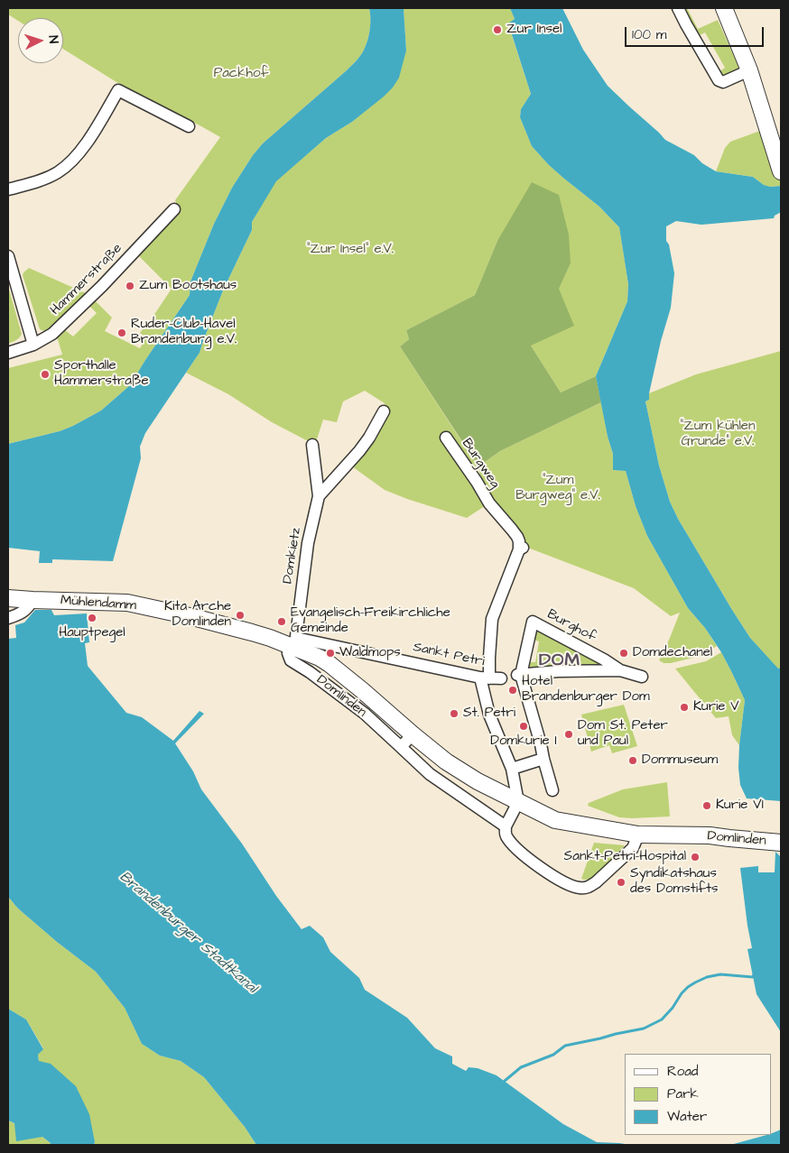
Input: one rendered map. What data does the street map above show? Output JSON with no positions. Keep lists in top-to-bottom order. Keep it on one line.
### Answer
{"streets":{"street":["Hammerstraße","Burgweg","Domkietz","Mühlendamm","Burghof","Sankt Petri","Domlinden"]},"crossings":[["Burgweg","Sankt Petri"],["Burgweg","Domlinden"],["Domkietz","Mühlendamm"],["Domkietz","Sankt Petri"],["Domkietz","Domlinden"],["Mühlendamm","Sankt Petri"],["Mühlendamm","Domlinden"],["Sankt Petri","Domlinden"]],"districts":["DOM"],"water":["Brandenburger Stadtkanal"],"parks":["Packhof","\"Zur Insel\" e.V.","\"Zum kühlen Grunde\" e.V.","\"Zum Burgweg\" e.V."],"places":["Zur Insel","Zum Bootshaus","Ruder-Club-Havel Brandenburg e.V.","Sporthalle Hammerstraße","Kita Arche Domlinden","Hauptpegel","Evangelisch-Freikirchliche Gemeinde","Waldmops","Domdechanel","Hotel Brandenburger Dom","Kurie V","St. Petri","Domkurie I","Dom St. Peter und Paul","Dommuseum","Kurie VI","Sankt-Petri-Hospital","Syndikatshaus des Domstifts"],"legend":["Road","Park","Water"],"scale_bar":"100 m","north":"right"}
